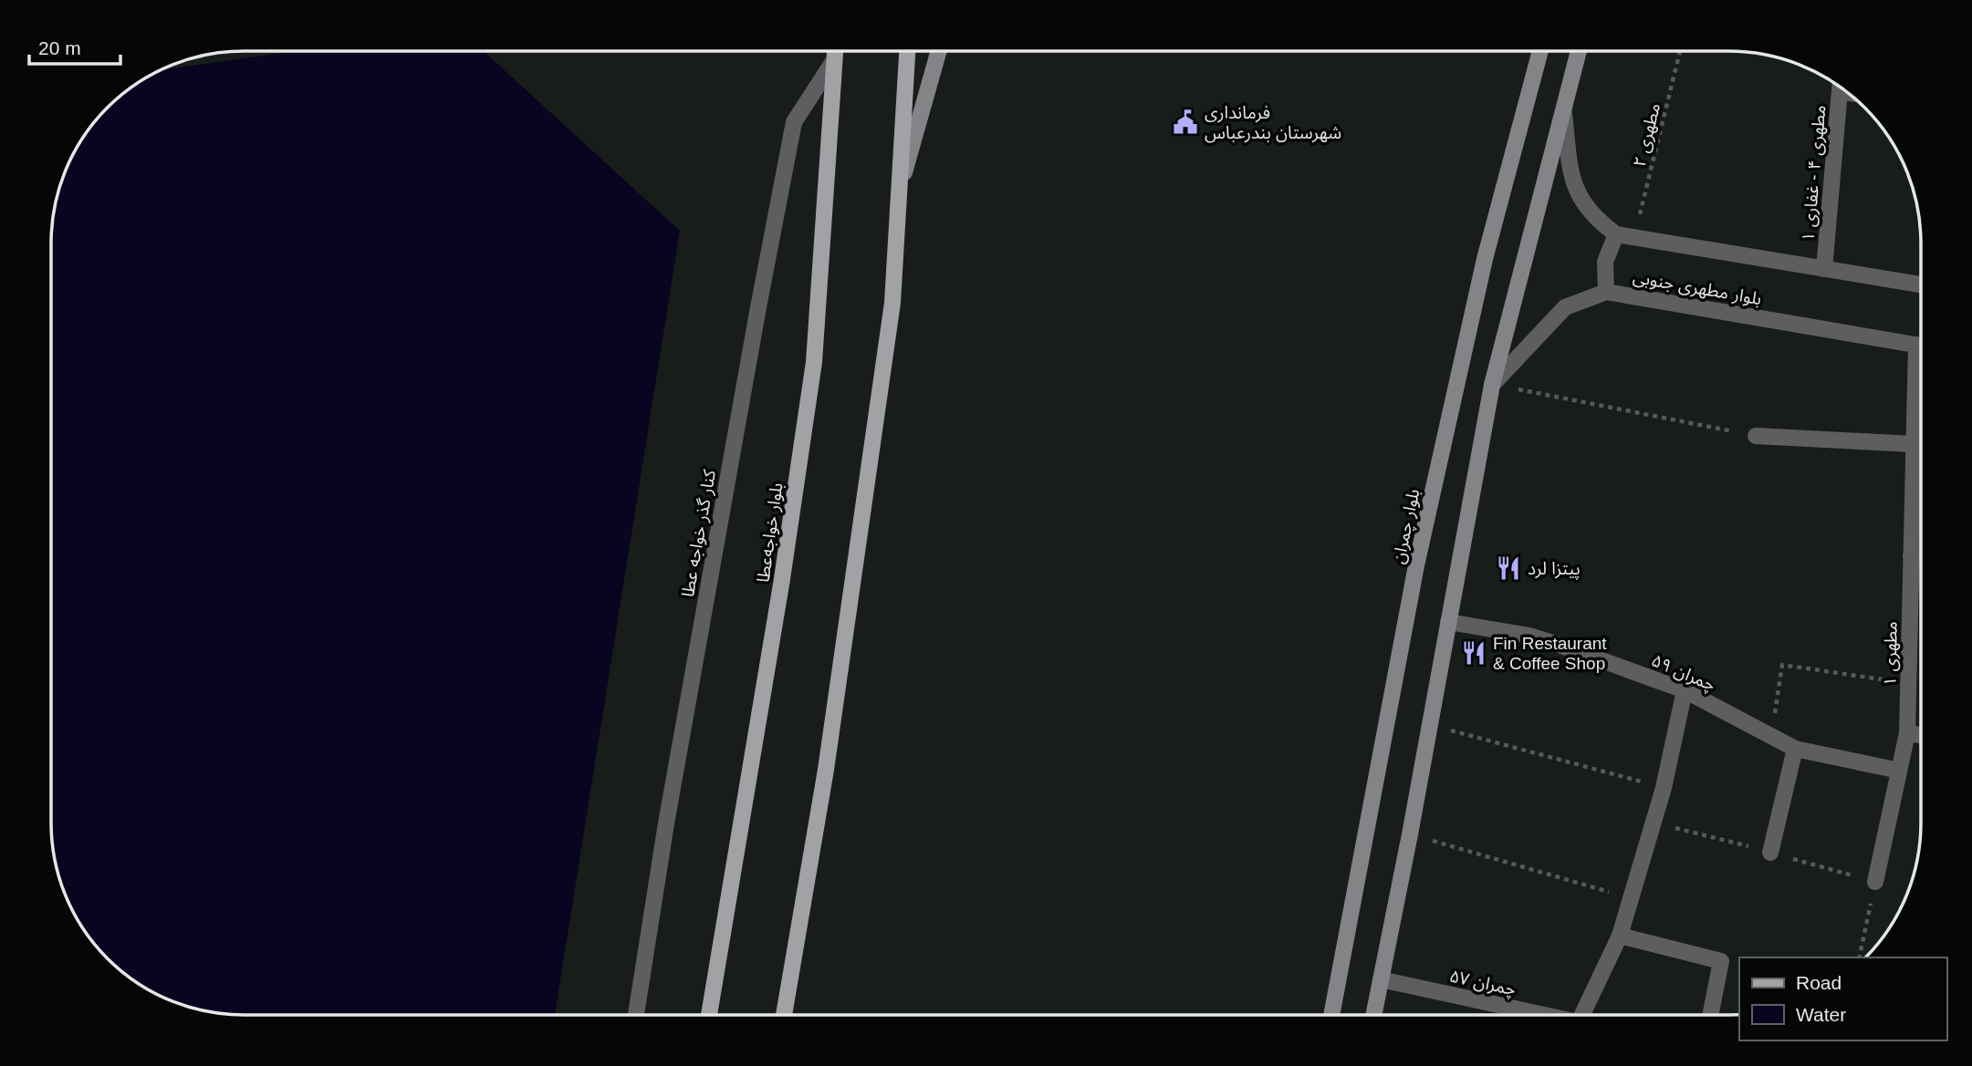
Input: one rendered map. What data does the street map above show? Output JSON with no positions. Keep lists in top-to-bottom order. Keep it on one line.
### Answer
{"streets":{"main road":["بلوار چمران","بلوار خواجه‌عطا"],"street":["مطهری ۴ - غفاری ۱","بلوار مطهری جنوبی","کنار گذر خواجه عطا","مطهری ۱","چمران ۵۹","چمران ۵۷"],"path":["مطهری ۲"]},"crossings":[["بلوار خواجه‌عطا","کنار گذر خواجه عطا"],["مطهری ۱","چمران ۵۹"]],"places":{"public building":["فرمانداری شهرستان بندرعباس"],"restaurant":["پیتزا لرد","Fin Restaurant & Coffee Shop"]},"legend":["Road","Water"],"scale_bar":"20 m"}
